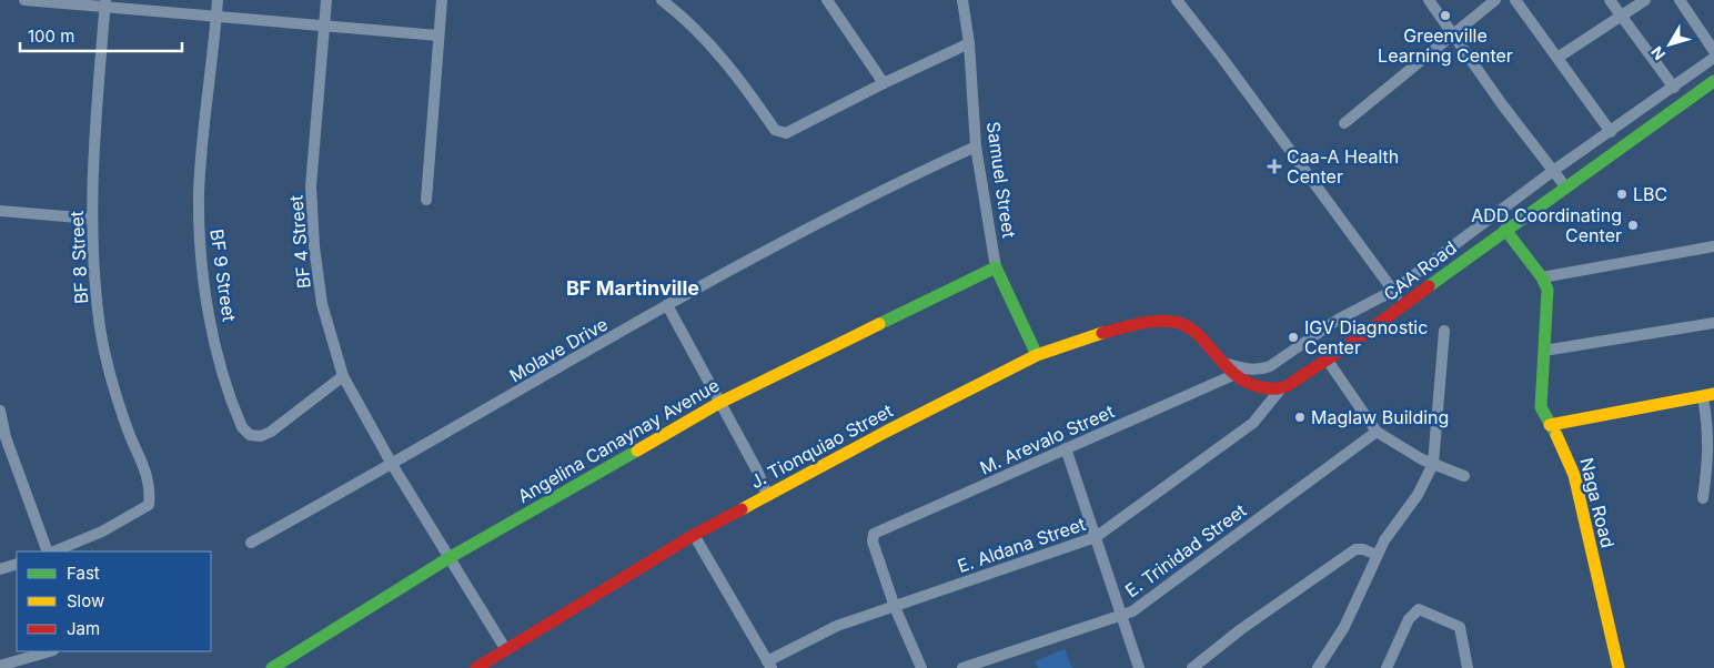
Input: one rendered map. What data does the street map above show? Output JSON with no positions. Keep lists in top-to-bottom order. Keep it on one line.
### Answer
{"streets":{"main road":["Samuel Street","CAA Road","Angelina Canaynay Avenue","J. Tionquiao Street","Naga Road"],"street":["BF 4 Street","BF 8 Street","BF 9 Street","Molave Drive","M. Arevalo Street","E. Aldana Street","E. Trinidad Street"]},"crossings":[["Samuel Street","Molave Drive"],["Samuel Street","Angelina Canaynay Avenue"],["Samuel Street","J. Tionquiao Street"],["BF 4 Street","BF 9 Street"],["BF 4 Street","Molave Drive"],["BF 4 Street","Angelina Canaynay Avenue"],["BF 4 Street","J. Tionquiao Street"],["CAA Road","Naga Road"],["CAA Road","E. Aldana Street"],["M. Arevalo Street","E. Aldana Street"]],"districts":["BF Martinville"],"places":{"other":["Greenville Learning Center","LBC","ADD Coordinating Center","IGV Diagnostic Center","Maglaw Building"],"health":["Caa-A Health Center"]},"legend":["Fast","Slow","Jam"],"scale_bar":"100 m","north":"bottom left"}
